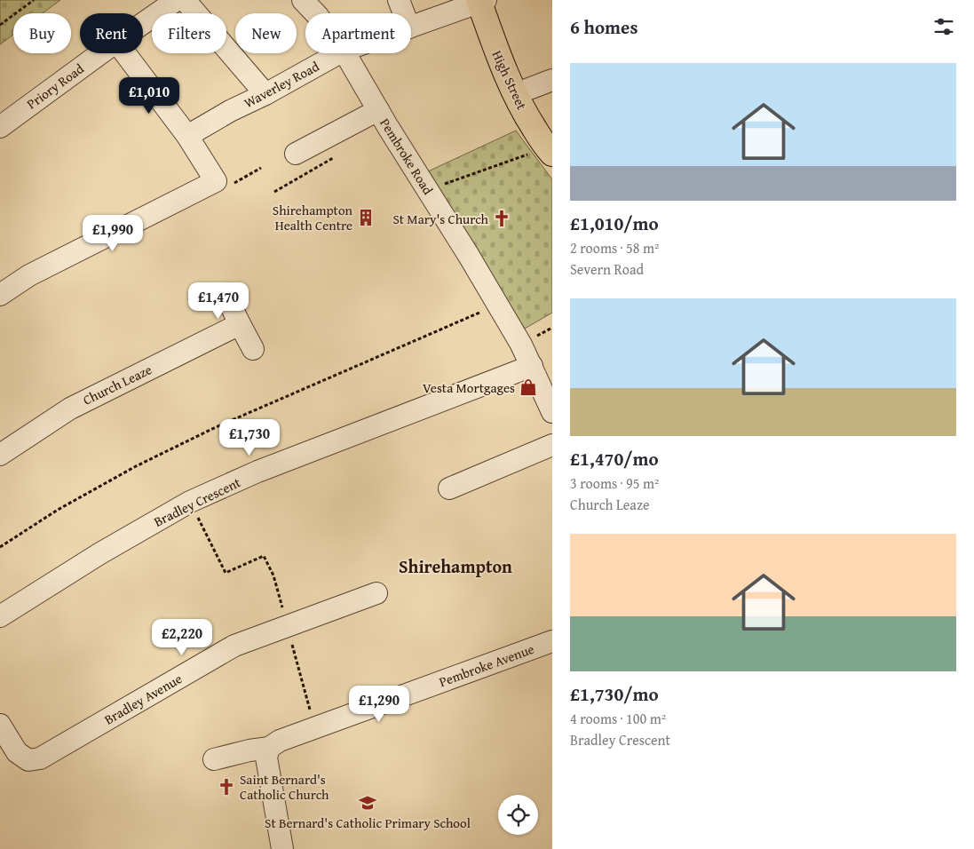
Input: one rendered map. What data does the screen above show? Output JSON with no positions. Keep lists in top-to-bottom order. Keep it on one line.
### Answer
{"streets":{"main road":["High Street"],"street":["Waverley Road","Priory Road","Pembroke Road","Church Leaze","Bradley Crescent","Pembroke Avenue","Bradley Avenue"]},"crossings":[["High Street","Waverley Road"],["Pembroke Road","Bradley Crescent"]],"districts":["Shirehampton"],"places":{"building":["Shirehampton Health Centre"],"church":["St Mary's Church","Saint Bernard's Catholic Church"],"shop":["Vesta Mortgages"],"school or university":["St Bernard's Catholic Primary School"]},"page":{"heading":"6 homes","chip":["Buy","Rent","Filters","New","Apartment"],"list":[{"name":"£1,010/mo","note":"2 rooms · 58 m² · Severn Road"},{"name":"£1,470/mo","note":"3 rooms · 95 m² · Church Leaze"},{"name":"£1,730/mo","note":"4 rooms · 100 m² · Bradley Crescent"}],"price":["£1,010","£1,990","£1,470","£1,730","£2,220","£1,290"]}}
